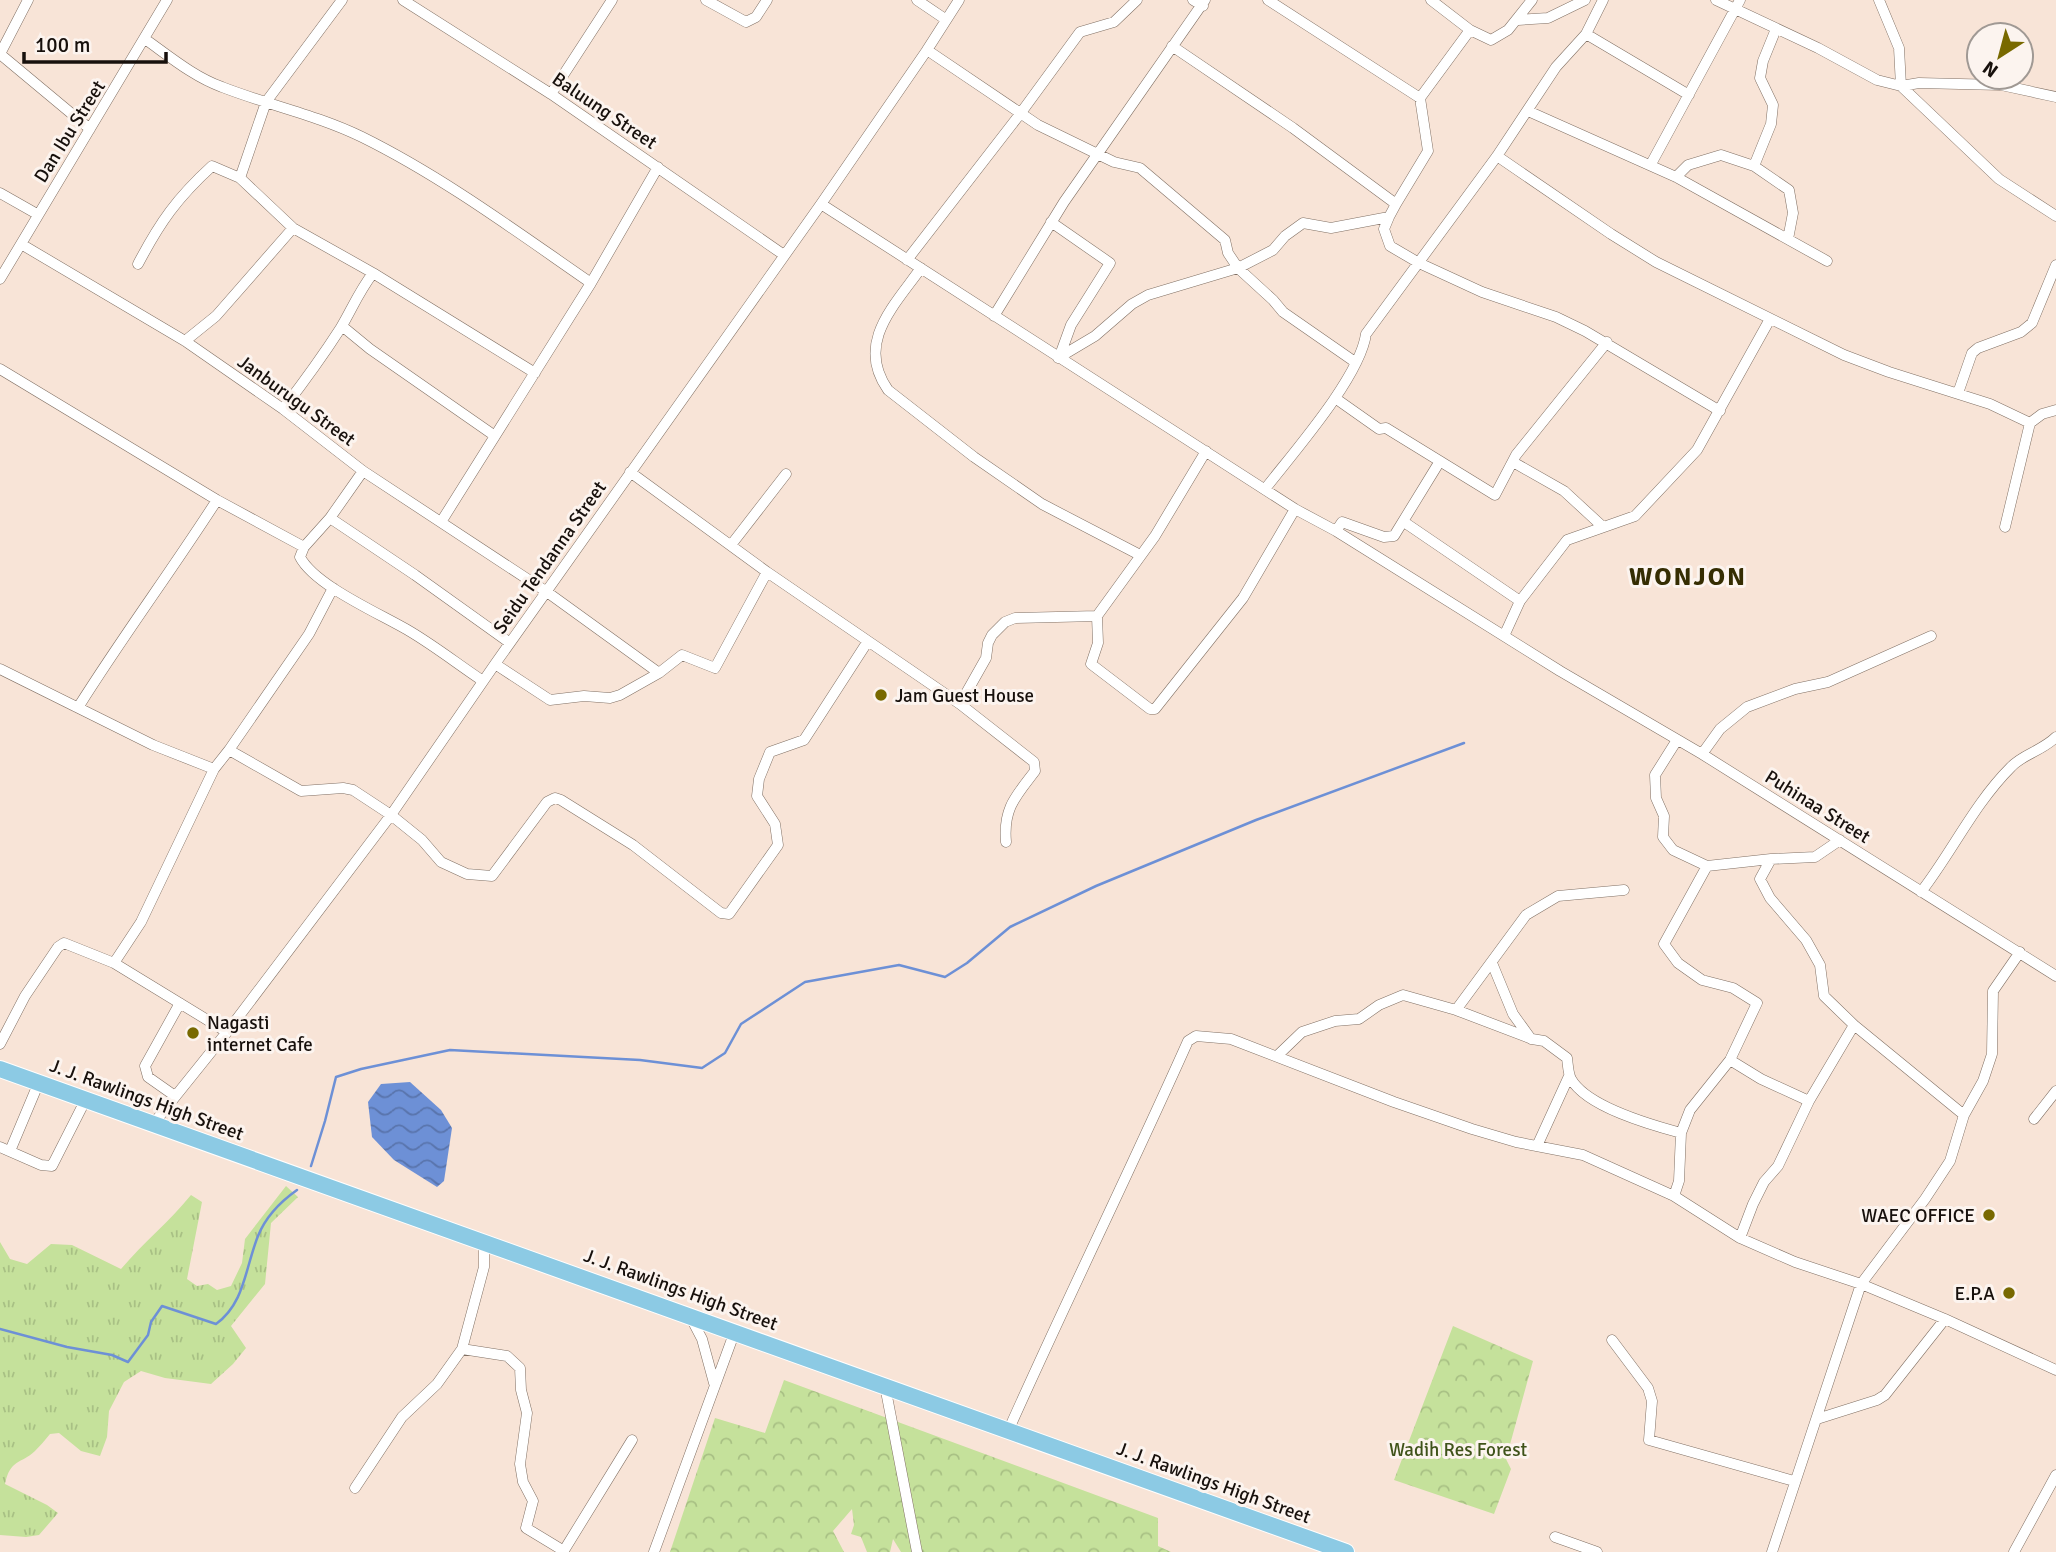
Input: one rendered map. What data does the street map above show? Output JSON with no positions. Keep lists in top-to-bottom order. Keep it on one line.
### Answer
{"streets":{"main road":["J. J. Rawlings High Street"],"street":["Baluung Street","Dan Ibu Street","Janburugu Street","Seidu Tendanna Street","Puhinaa Street"]},"crossings":[["Baluung Street","Seidu Tendanna Street"],["Dan Ibu Street","Janburugu Street"],["Janburugu Street","Seidu Tendanna Street"],["Seidu Tendanna Street","Puhinaa Street"],["Seidu Tendanna Street","J. J. Rawlings High Street"]],"districts":["WONJON"],"parks":["Wadih Res Forest"],"places":["Jam Guest House","Nagasti internet Cafe","WAEC OFFICE","E.P.A"],"scale_bar":"100 m","north":"bottom left"}
